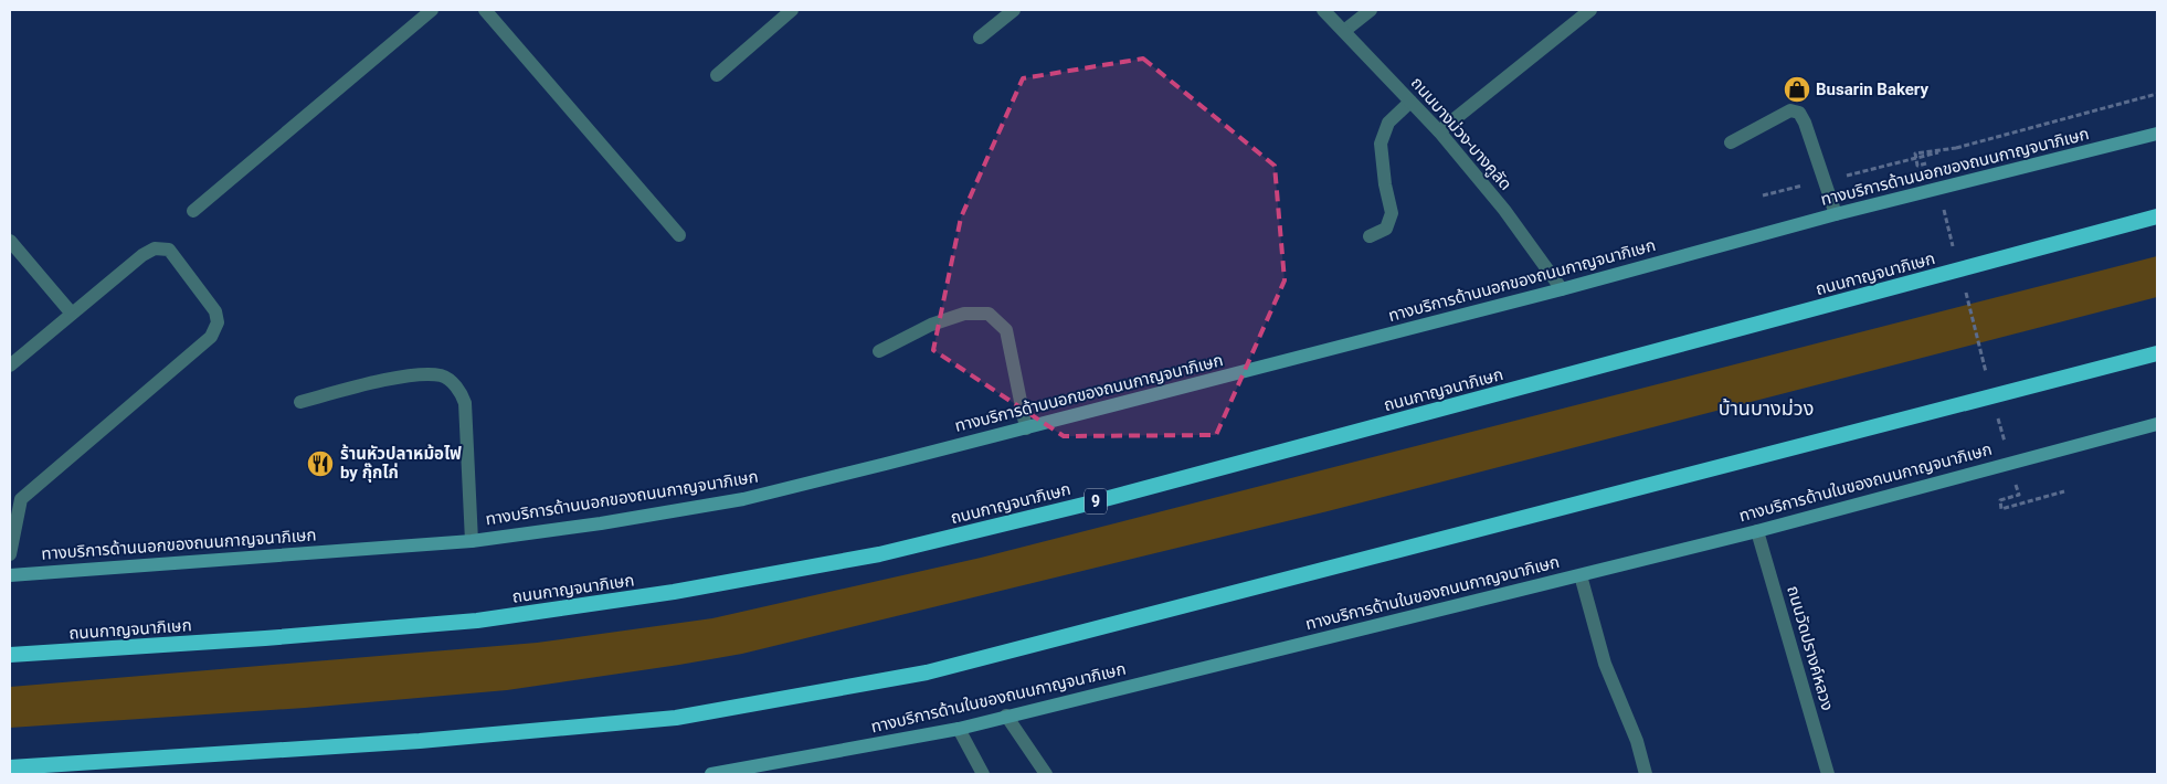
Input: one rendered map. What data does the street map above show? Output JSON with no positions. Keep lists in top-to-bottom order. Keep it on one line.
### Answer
{"streets":{"highway":["ถนนกาญจนาภิเษก","9"],"main road":["ทางบริการด้านนอกของถนนกาญจนาภิเษก","ทางบริการด้านในของถนนกาญจนาภิเษก"],"street":["ถนนบางม่วง-บางคูลัด","ถนนวัดปรางค์หลวง"]},"crossings":[["ถนนบางม่วง-บางคูลัด","ทางบริการด้านนอกของถนนกาญจนาภิเษก"],["ทางบริการด้านในของถนนกาญจนาภิเษก","ถนนวัดปรางค์หลวง"]],"districts":["บ้านบางม่วง"],"places":{"shop":["Busarin Bakery"],"restaurant":["ร้านหัวปลาหม้อไฟ by กุ๊กไก่"]}}
